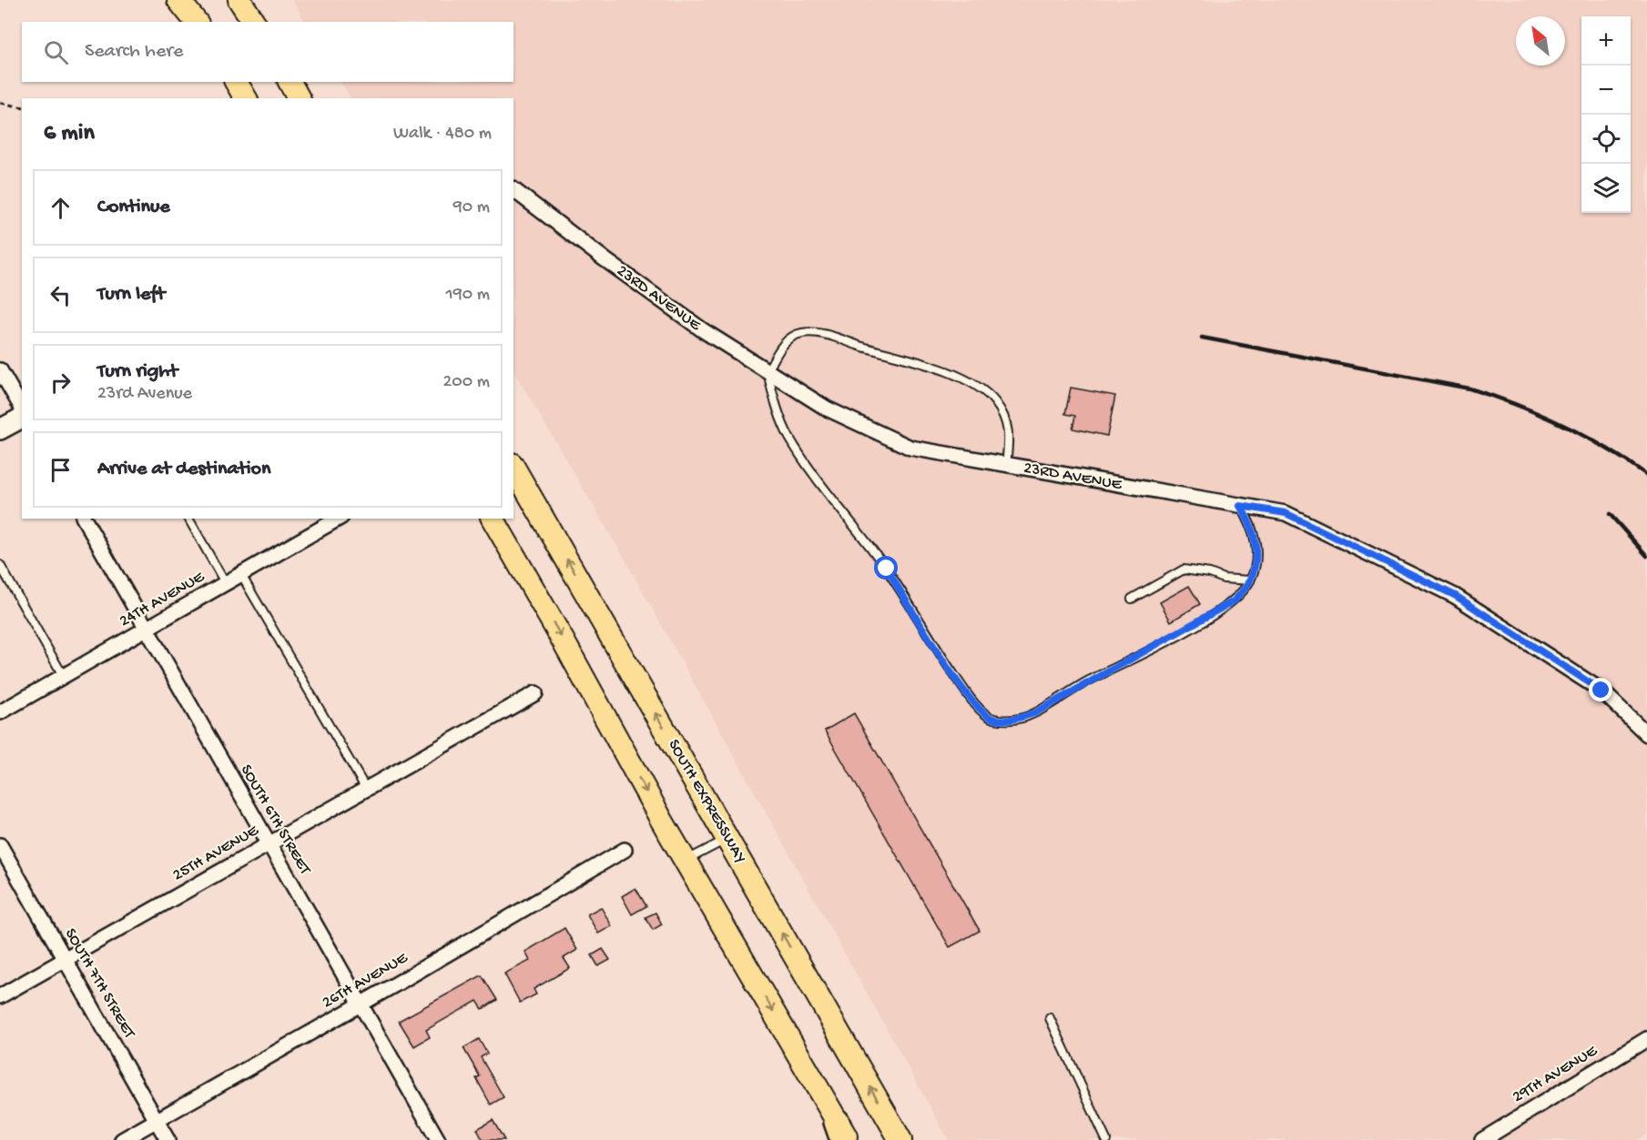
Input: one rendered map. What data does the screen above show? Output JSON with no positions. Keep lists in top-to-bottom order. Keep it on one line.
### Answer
{"streets":{"main road":["SOUTH EXPRESSWAY"],"street":["23RD AVENUE","24TH AVENUE","SOUTH 6TH STREET","25TH AVENUE","26TH AVENUE","SOUTH 7TH STREET","29TH AVENUE"]},"crossings":[["24TH AVENUE","SOUTH 6TH STREET"],["SOUTH 6TH STREET","25TH AVENUE"],["SOUTH 6TH STREET","26TH AVENUE"],["25TH AVENUE","SOUTH 7TH STREET"],["26TH AVENUE","SOUTH 7TH STREET"]],"north":"top left","page":{"map_buttons":["+","−"],"search":"Search here","heading":["6 min","Walk · 480 m"],"list":[["Continue","90 m"],["Turn left","190 m"],["Turn right","23rd Avenue","200 m"],"Arrive at destination"]}}
